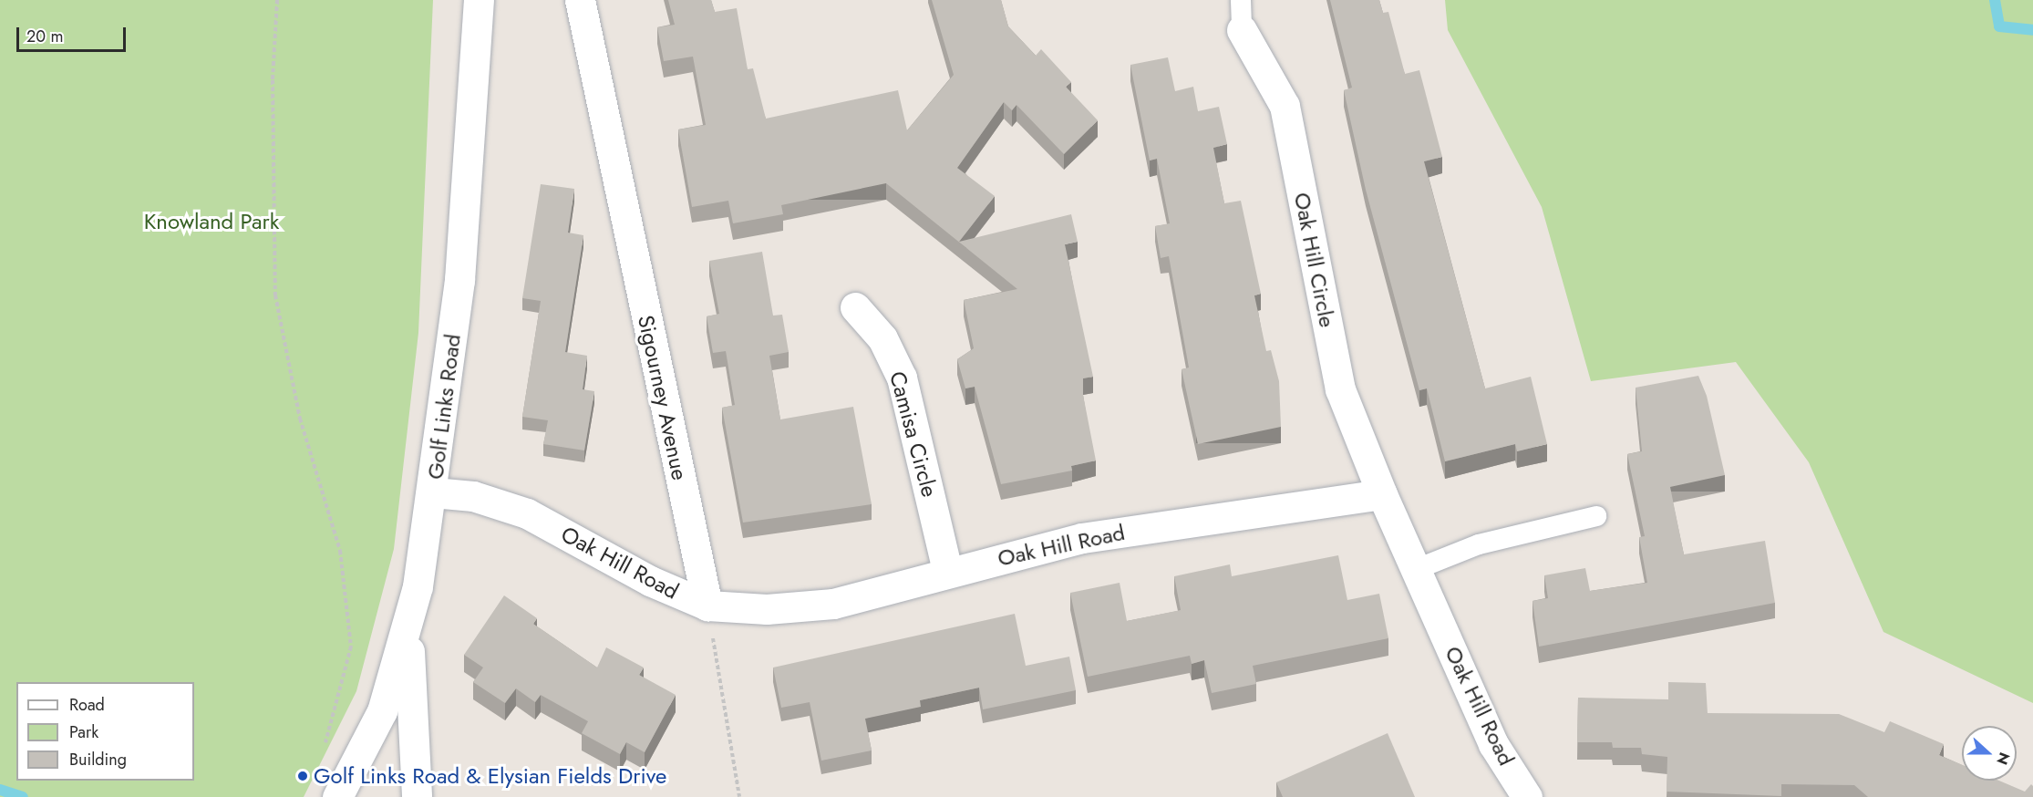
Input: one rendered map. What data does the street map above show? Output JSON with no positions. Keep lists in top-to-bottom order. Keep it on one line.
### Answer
{"streets":{"street":["Oak Hill Circle","Sigourney Avenue","Golf Links Road","Camisa Circle","Oak Hill Road"]},"crossings":[["Oak Hill Circle","Oak Hill Road"],["Sigourney Avenue","Oak Hill Road"],["Golf Links Road","Oak Hill Road"],["Camisa Circle","Oak Hill Road"]],"parks":["Knowland Park"],"places":["Golf Links Road & Elysian Fields Drive"],"legend":["Road","Park","Building"],"scale_bar":"20 m","north":"right"}
